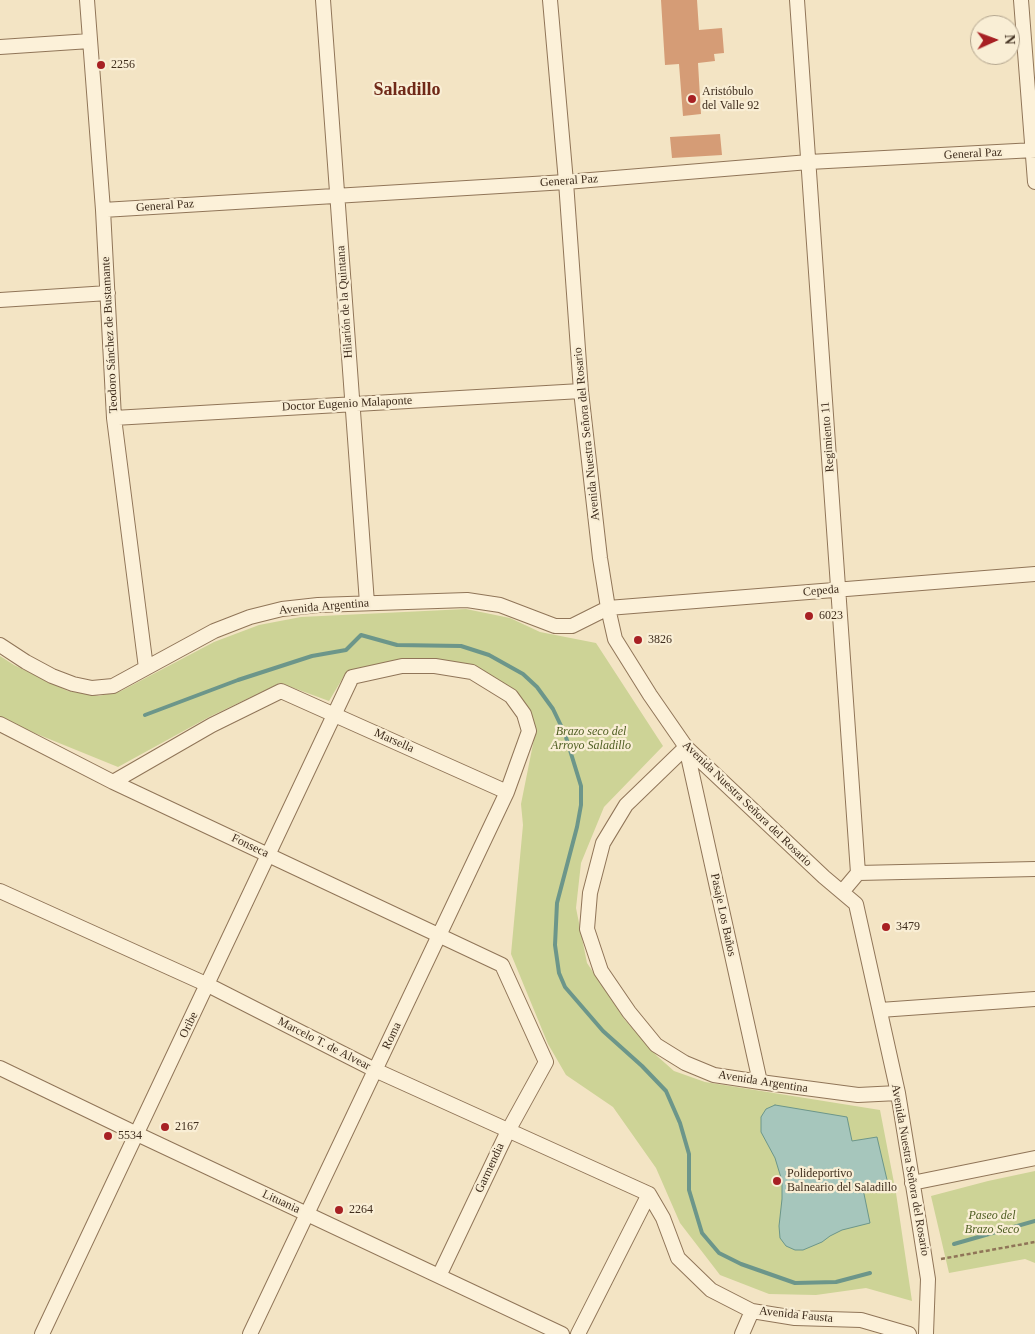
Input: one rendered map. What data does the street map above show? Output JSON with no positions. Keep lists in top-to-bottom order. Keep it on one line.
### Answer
{"streets":{"street":["General Paz","Hilarión de la Quintana","Teodoro Sánchez de Bustamante","Doctor Eugenio Malaponte","Avenida Nuestra Señora del Rosario","Regimiento 11","Cepeda","Avenida Argentina","Marsella","Fonseca","Pasaje Los Baños","Oribe","Roma","Marcelo T. de Alvear","Garmendia","Lituania","Avenida Fausta"]},"crossings":[["General Paz","Hilarión de la Quintana"],["General Paz","Teodoro Sánchez de Bustamante"],["General Paz","Avenida Nuestra Señora del Rosario"],["General Paz","Regimiento 11"],["Hilarión de la Quintana","Doctor Eugenio Malaponte"],["Hilarión de la Quintana","Avenida Argentina"],["Teodoro Sánchez de Bustamante","Doctor Eugenio Malaponte"],["Teodoro Sánchez de Bustamante","Avenida Argentina"],["Doctor Eugenio Malaponte","Avenida Nuestra Señora del Rosario"],["Avenida Nuestra Señora del Rosario","Cepeda"],["Avenida Nuestra Señora del Rosario","Avenida Argentina"],["Avenida Nuestra Señora del Rosario","Pasaje Los Baños"],["Regimiento 11","Cepeda"],["Cepeda","Avenida Argentina"],["Avenida Argentina","Pasaje Los Baños"],["Marsella","Fonseca"],["Marsella","Oribe"],["Marsella","Roma"],["Fonseca","Oribe"],["Fonseca","Roma"],["Fonseca","Garmendia"],["Oribe","Marcelo T. de Alvear"],["Oribe","Lituania"],["Roma","Marcelo T. de Alvear"],["Roma","Lituania"],["Marcelo T. de Alvear","Garmendia"],["Marcelo T. de Alvear","Avenida Fausta"],["Garmendia","Lituania"]],"districts":["Saladillo"],"parks":["Brazo seco del Arroyo Saladillo","Paseo del Brazo Seco"],"places":["2256","Aristóbulo del Valle 92","6023","3826","3479","2167","5534","Polideportivo Balneario del Saladillo","2264"],"north":"right"}
